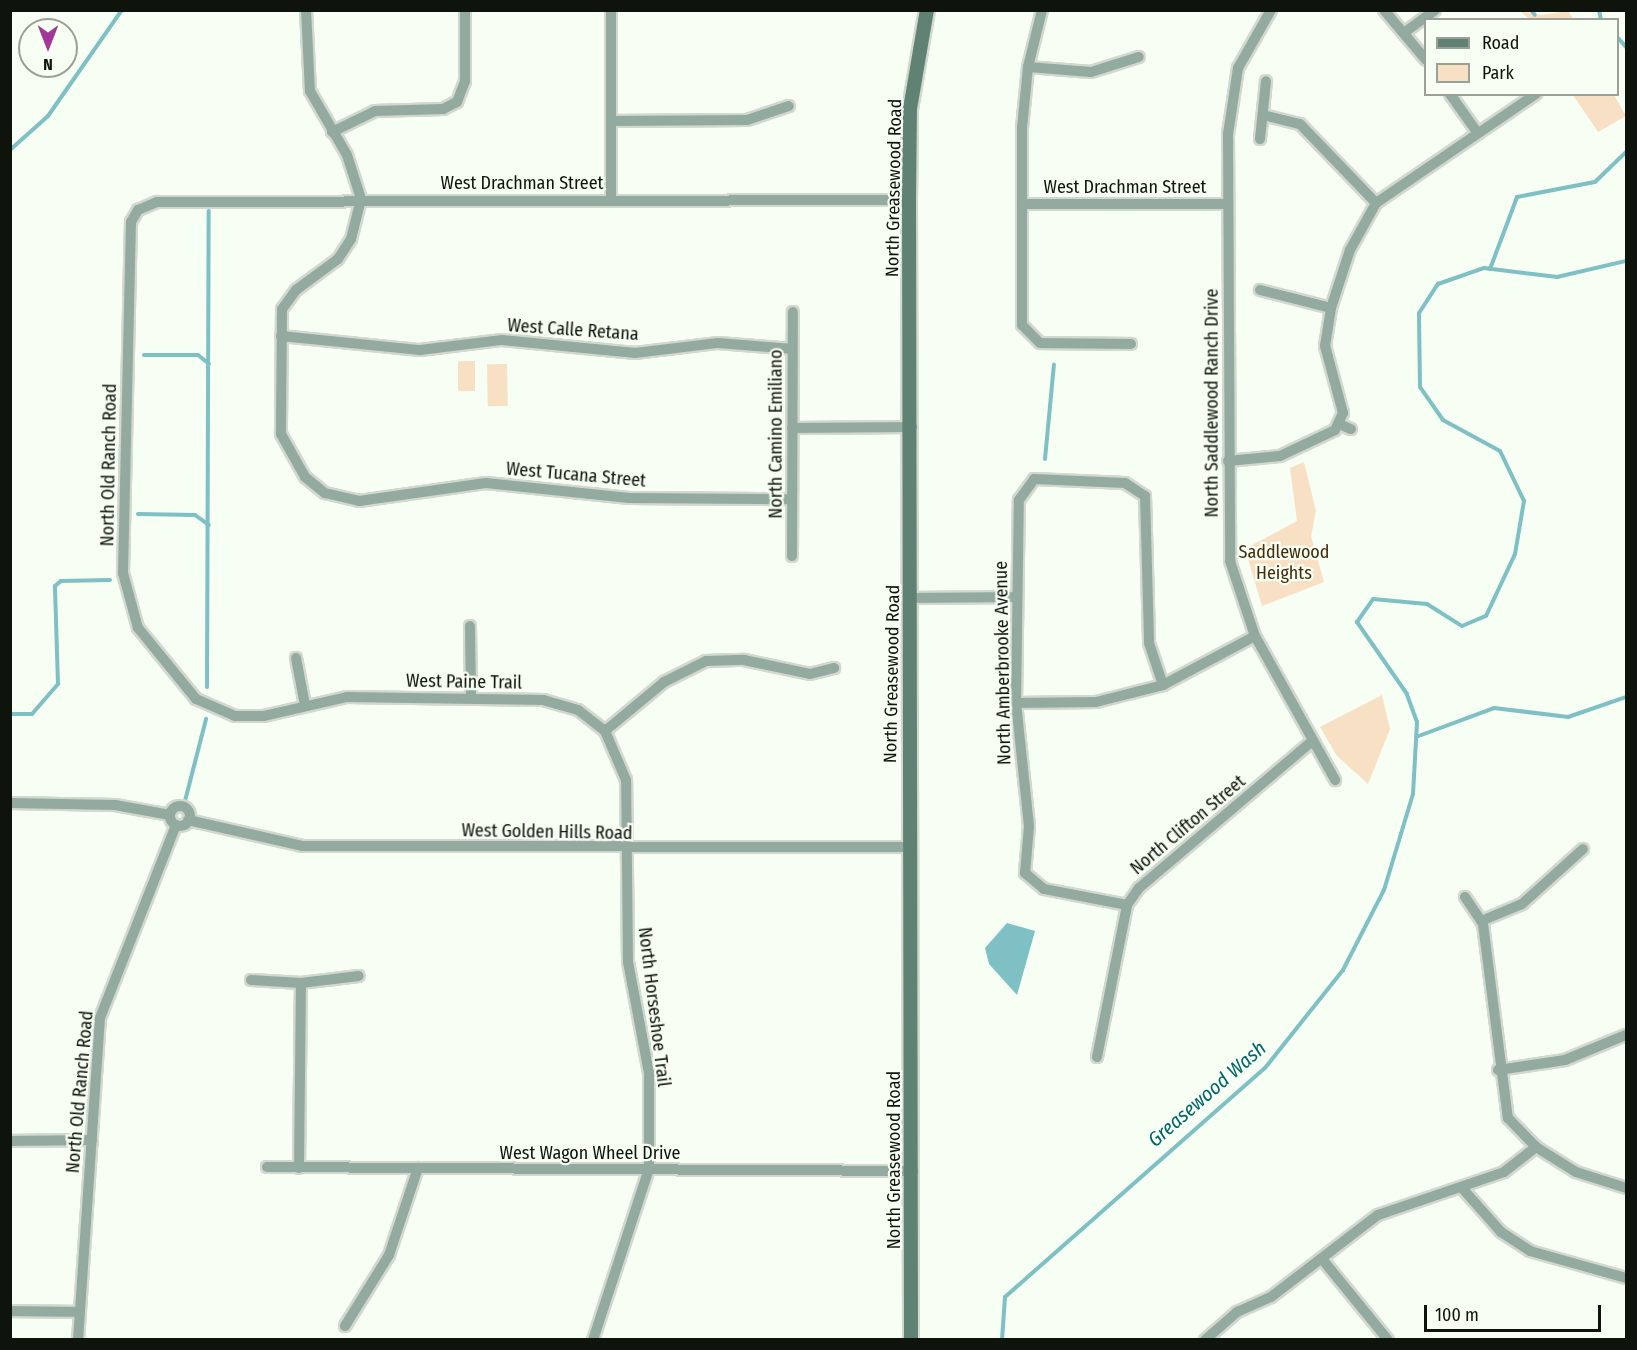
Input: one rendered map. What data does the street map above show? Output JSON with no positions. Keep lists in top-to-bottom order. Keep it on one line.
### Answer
{"streets":{"street":["West Drachman Street","North Greasewood Road","West Calle Retana","North Saddlewood Ranch Drive","North Camino Emiliano","North Old Ranch Road","West Tucana Street","North Amberbrooke Avenue","West Paine Trail","North Clifton Street","West Golden Hills Road","North Horseshoe Trail","West Wagon Wheel Drive"]},"crossings":[["West Drachman Street","North Greasewood Road"],["West Drachman Street","North Saddlewood Ranch Drive"],["West Drachman Street","North Old Ranch Road"],["North Greasewood Road","West Golden Hills Road"],["North Greasewood Road","West Wagon Wheel Drive"],["West Calle Retana","North Camino Emiliano"],["West Calle Retana","West Tucana Street"],["North Saddlewood Ranch Drive","North Clifton Street"],["North Camino Emiliano","West Tucana Street"],["North Old Ranch Road","West Paine Trail"],["North Amberbrooke Avenue","North Clifton Street"],["West Paine Trail","West Golden Hills Road"],["West Paine Trail","North Horseshoe Trail"],["West Golden Hills Road","North Horseshoe Trail"],["North Horseshoe Trail","West Wagon Wheel Drive"]],"water":["Greasewood Wash"],"parks":["Saddlewood Heights"],"legend":["Road","Park"],"scale_bar":"100 m","north":"bottom"}
